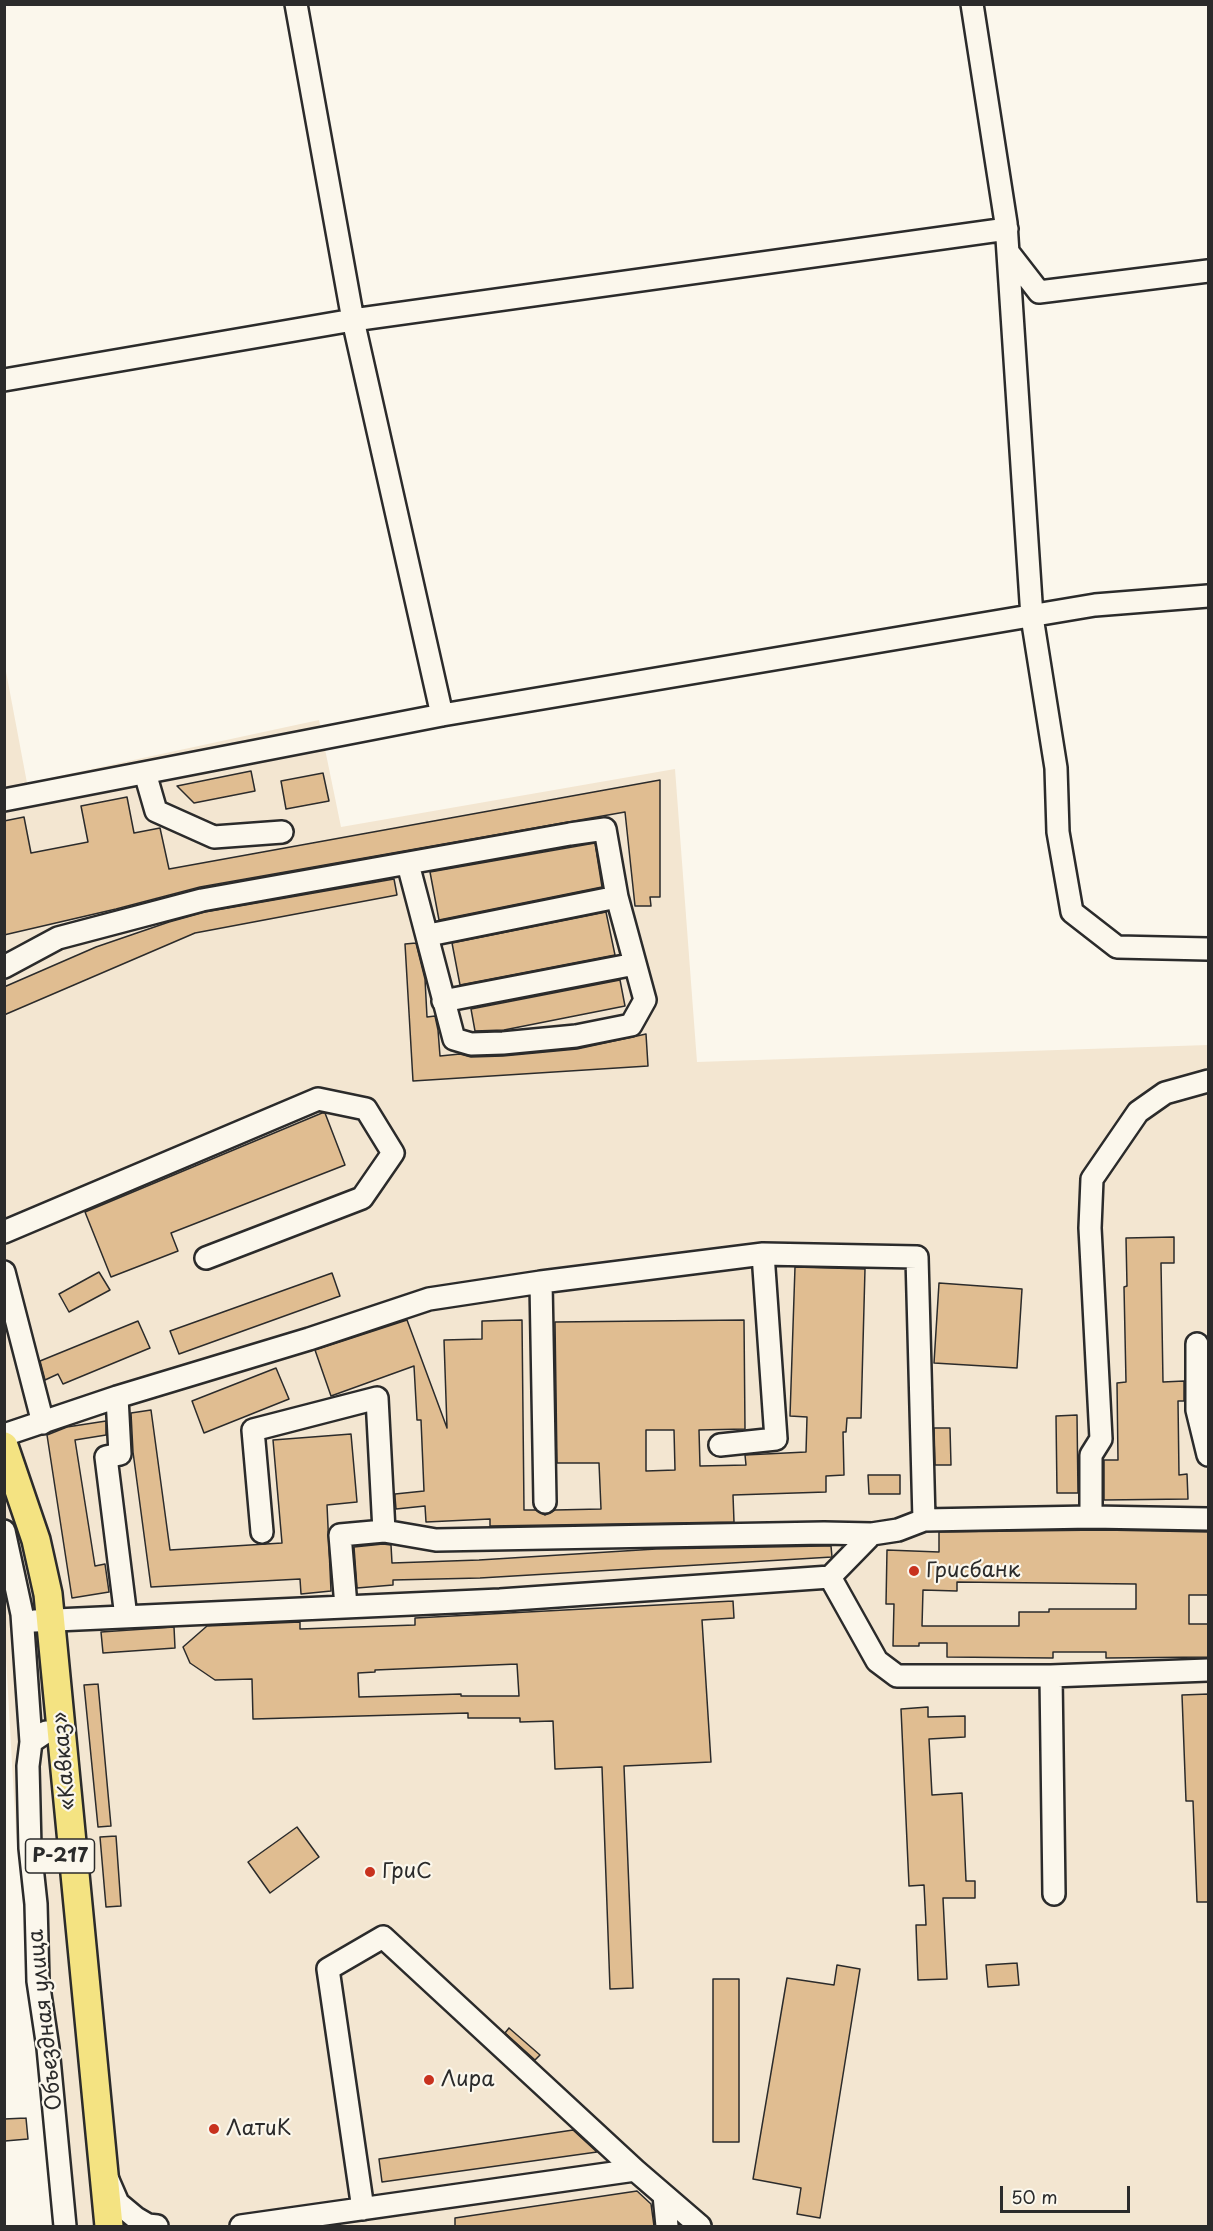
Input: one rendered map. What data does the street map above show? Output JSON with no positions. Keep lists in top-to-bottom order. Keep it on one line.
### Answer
{"streets":{"main road":["«Кавказ»","Р-217"],"street":["Объездная улица"]},"crossings":[["«Кавказ»","Объездная улица"]],"places":["Грисбанк","ГриС","Лира","ЛатиК"],"scale_bar":"50 m"}
